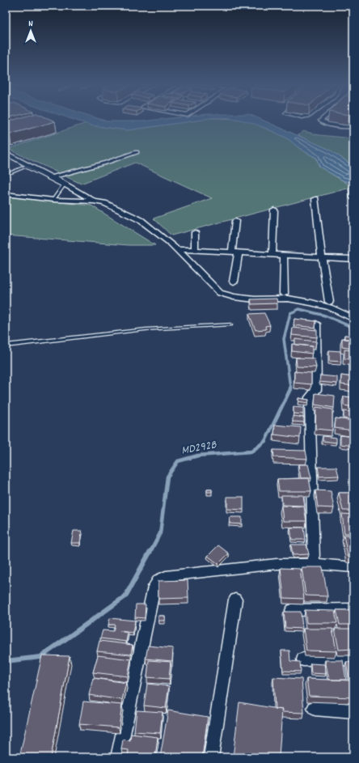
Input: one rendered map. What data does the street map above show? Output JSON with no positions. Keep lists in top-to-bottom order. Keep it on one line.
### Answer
{"water":["MD292B"],"north":"top"}
